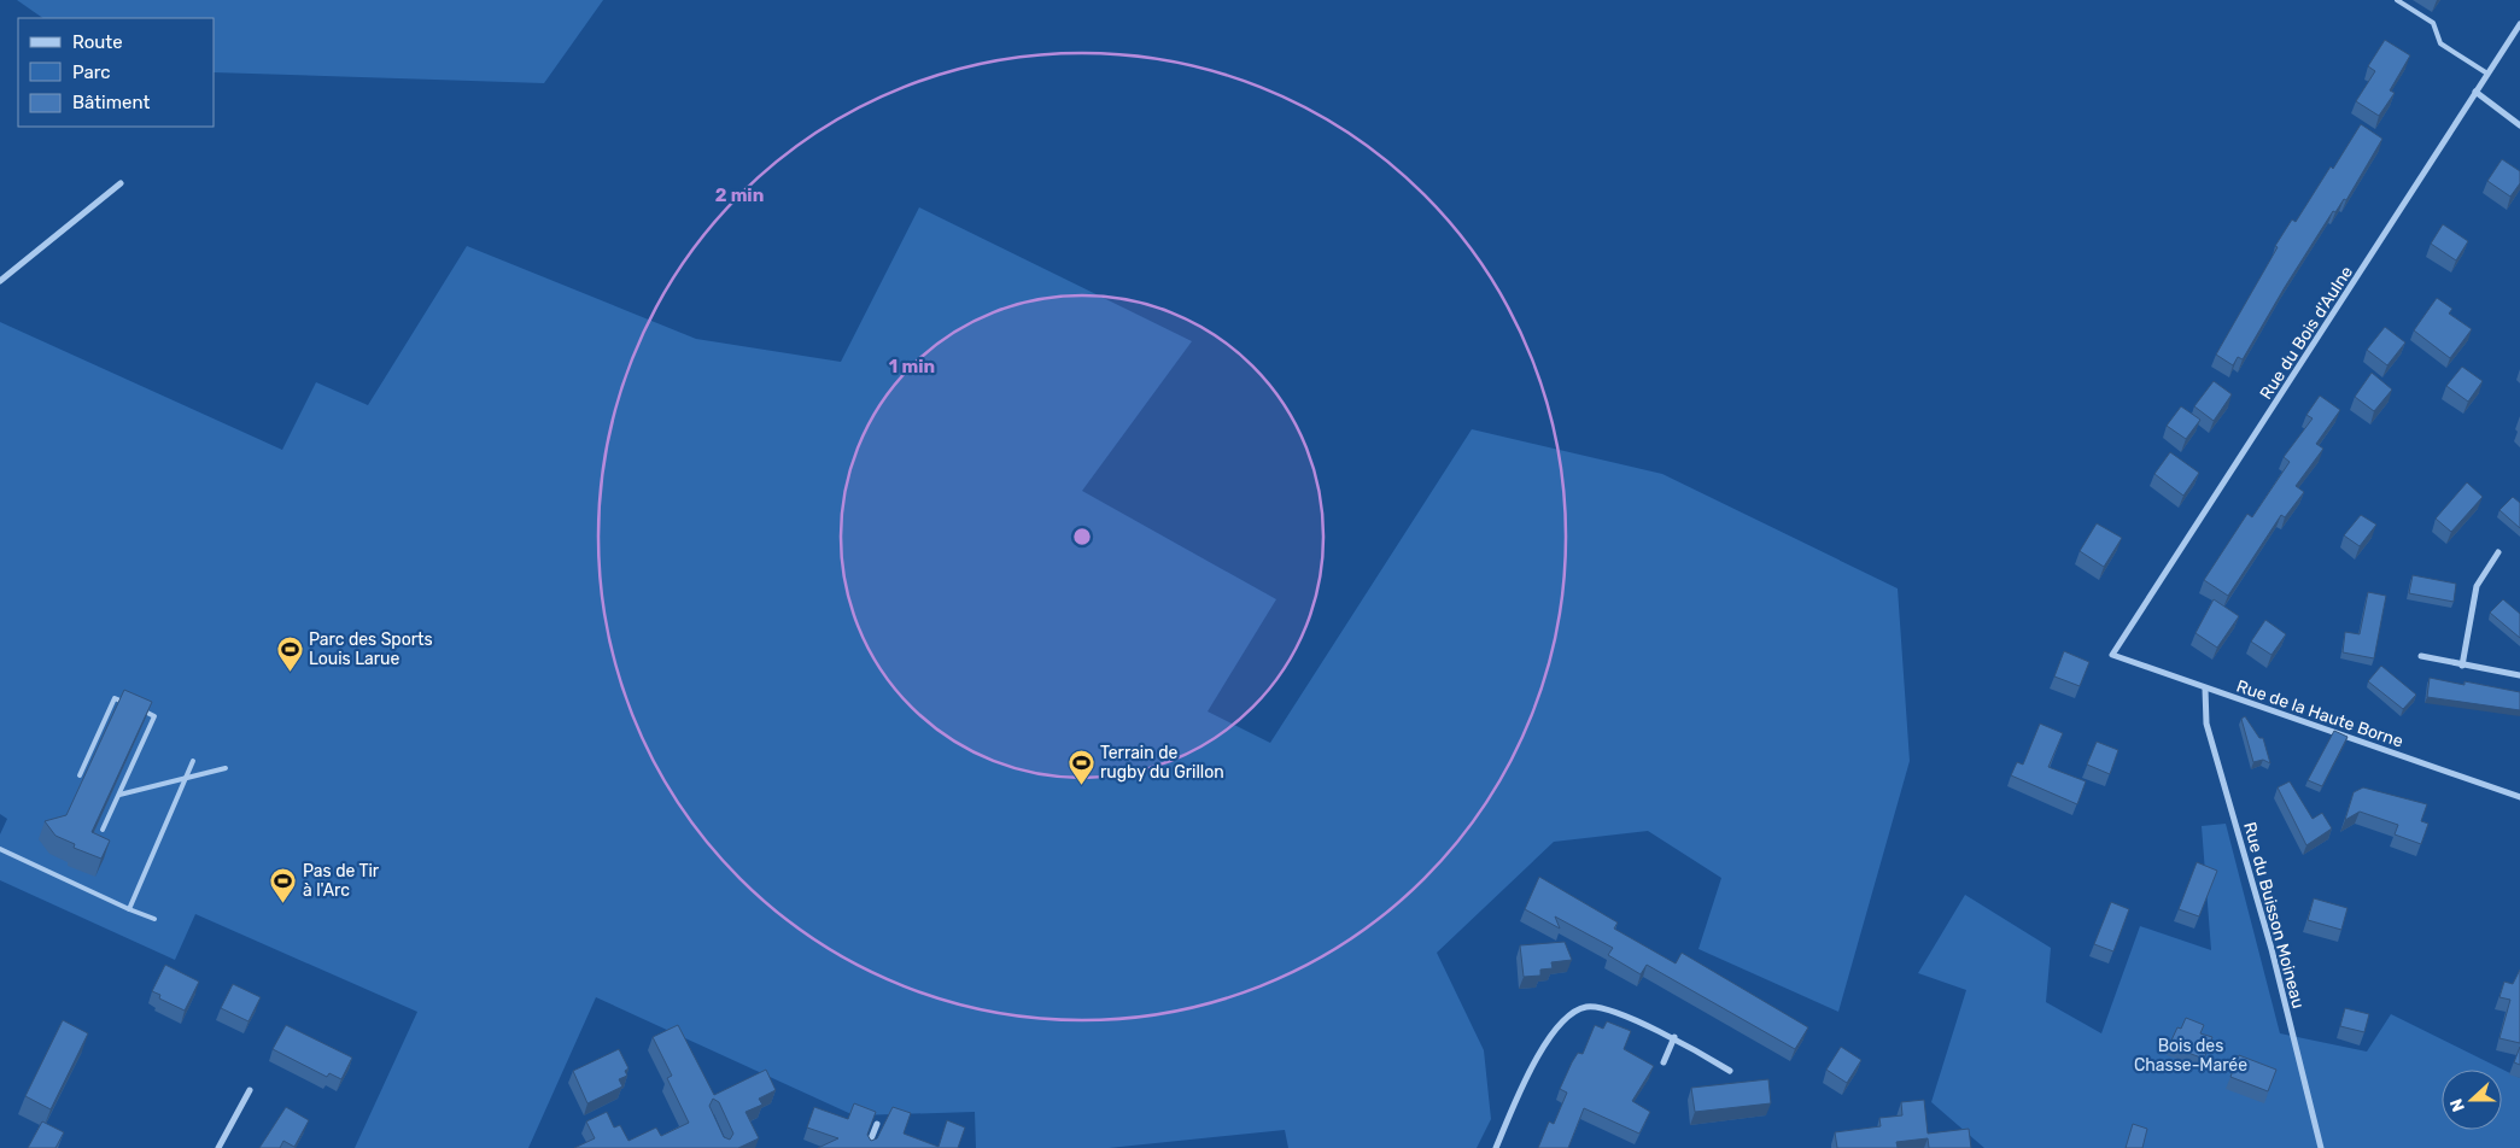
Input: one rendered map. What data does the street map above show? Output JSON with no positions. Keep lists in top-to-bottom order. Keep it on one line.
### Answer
{"streets":{"street":["Rue du Bois d'Aulne","Rue de la Haute Borne","Rue du Buisson Moineau"]},"crossings":[["Rue du Bois d'Aulne","Rue de la Haute Borne"],["Rue de la Haute Borne","Rue du Buisson Moineau"]],"parks":["Bois des Chasse-Marée"],"places":{"sports":["Parc des Sports Louis Larue","Terrain de rugby du Grillon","Pas de Tir à l'Arc"]},"legend":["Route","Parc","Bâtiment"],"north":"left","rings":["2 min","1 min"]}
